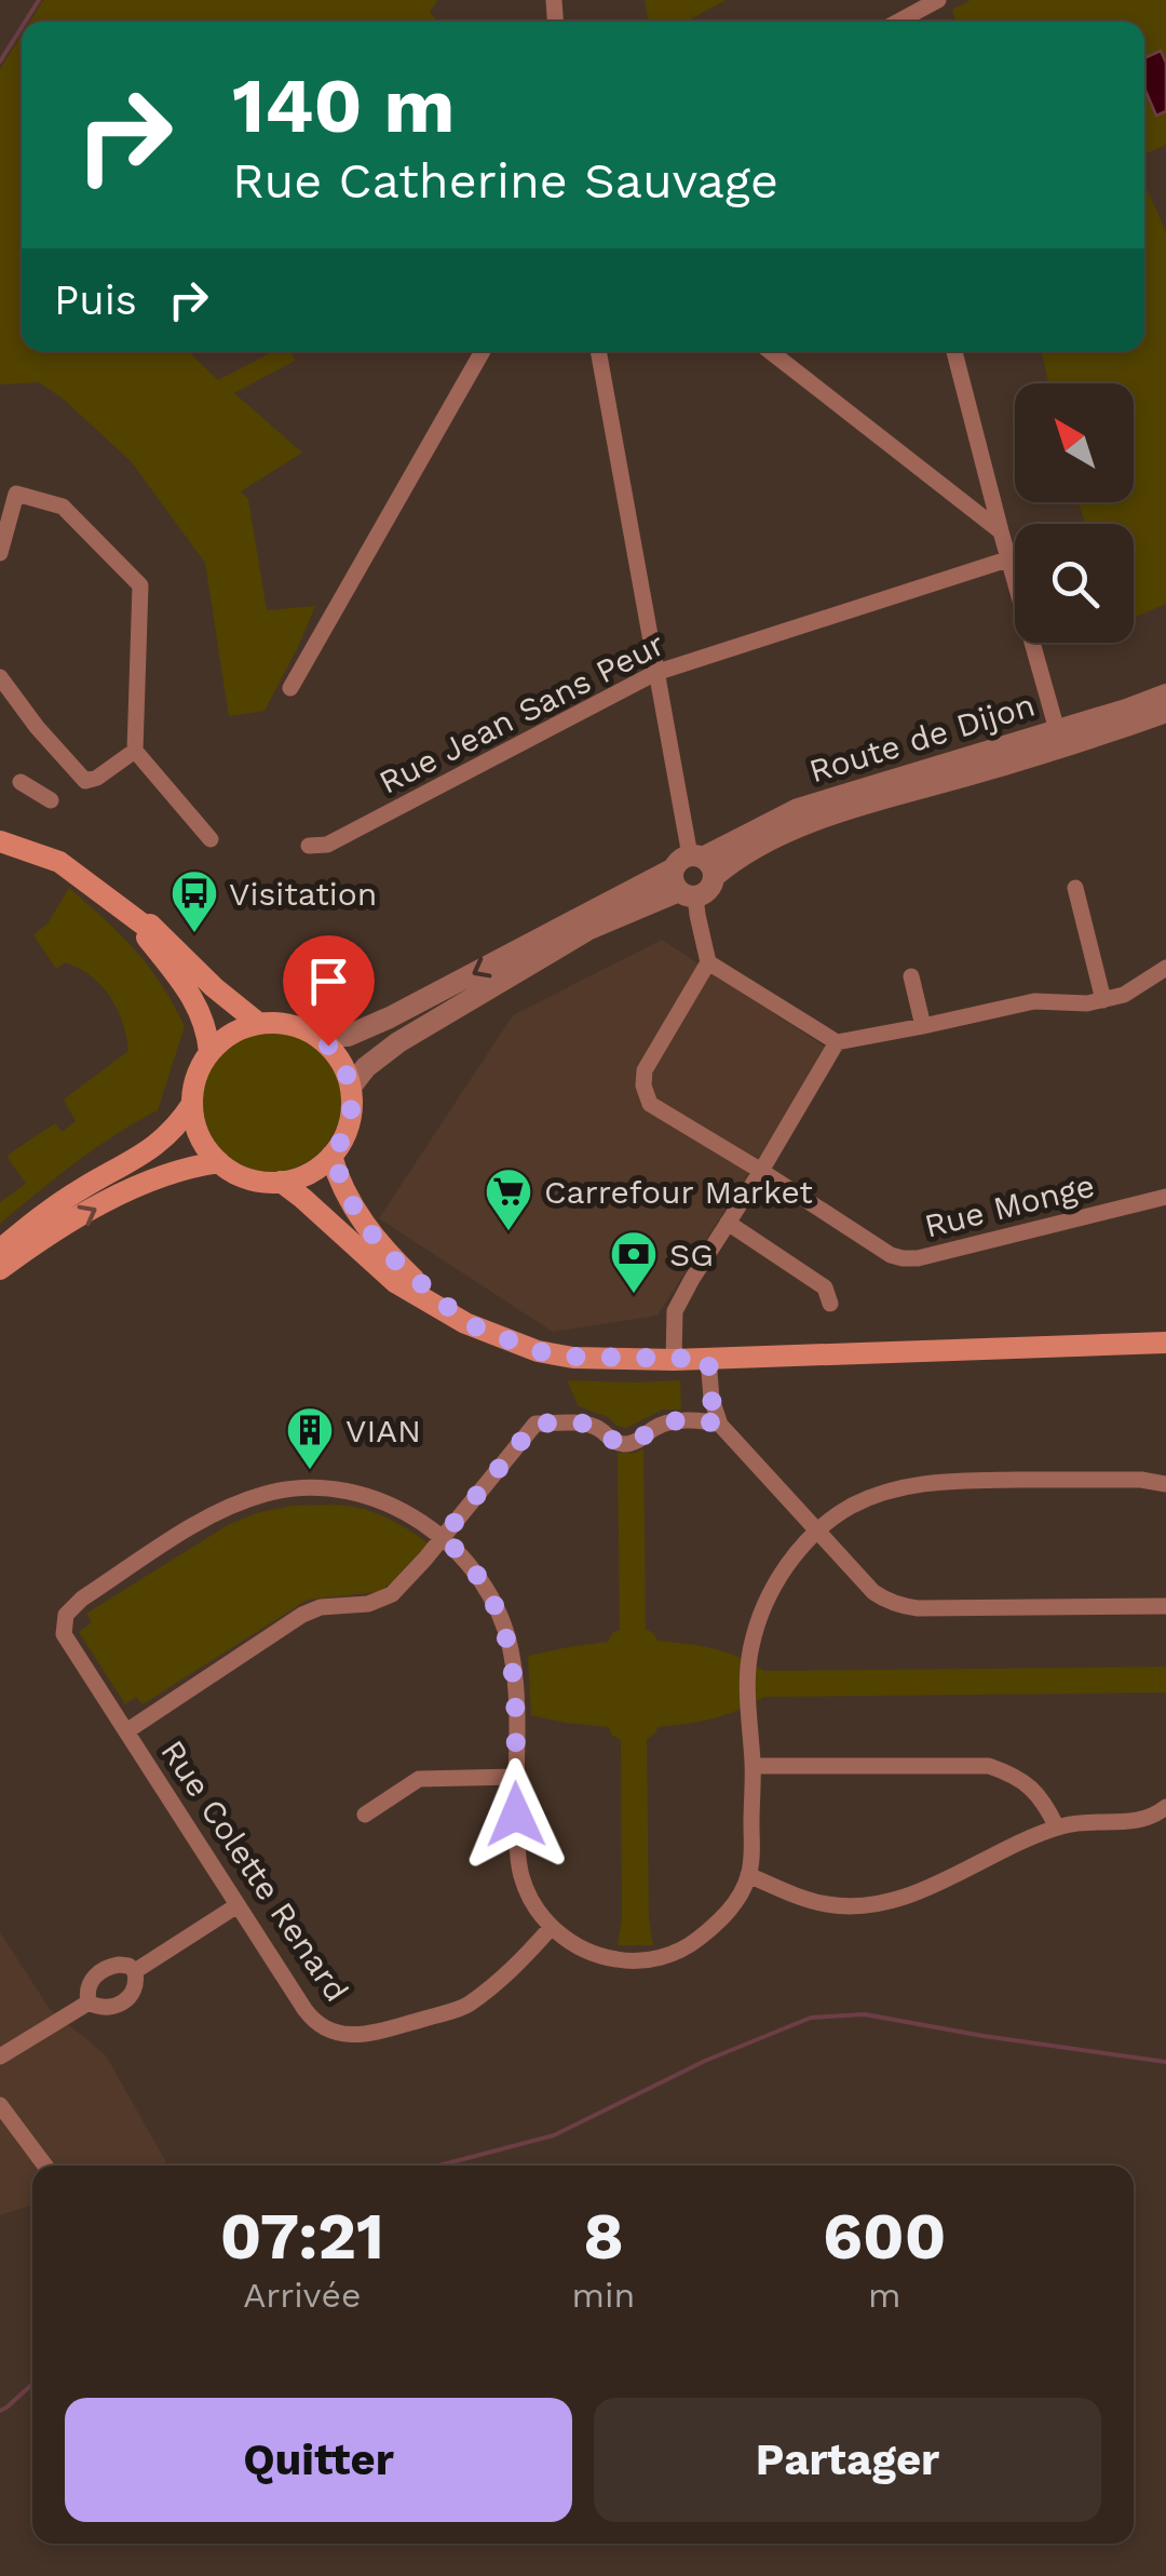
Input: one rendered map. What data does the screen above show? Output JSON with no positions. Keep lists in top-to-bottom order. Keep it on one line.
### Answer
{"streets":{"street":["Rue Jean Sans Peur","Route de Dijon","Rue Monge","Rue Colette Renard"]},"places":{"bus stop":["Visitation"],"supermarket":["Carrefour Market"],"bank":["SG"],"building":["VIAN"]},"north":"top left","page":{"turn":["140 m","Rue Catherine Sauvage"],"then":"Puis","eta":["07:21","Arrivée","8","min","600","m"],"buttons":["Quitter","Partager"]}}
